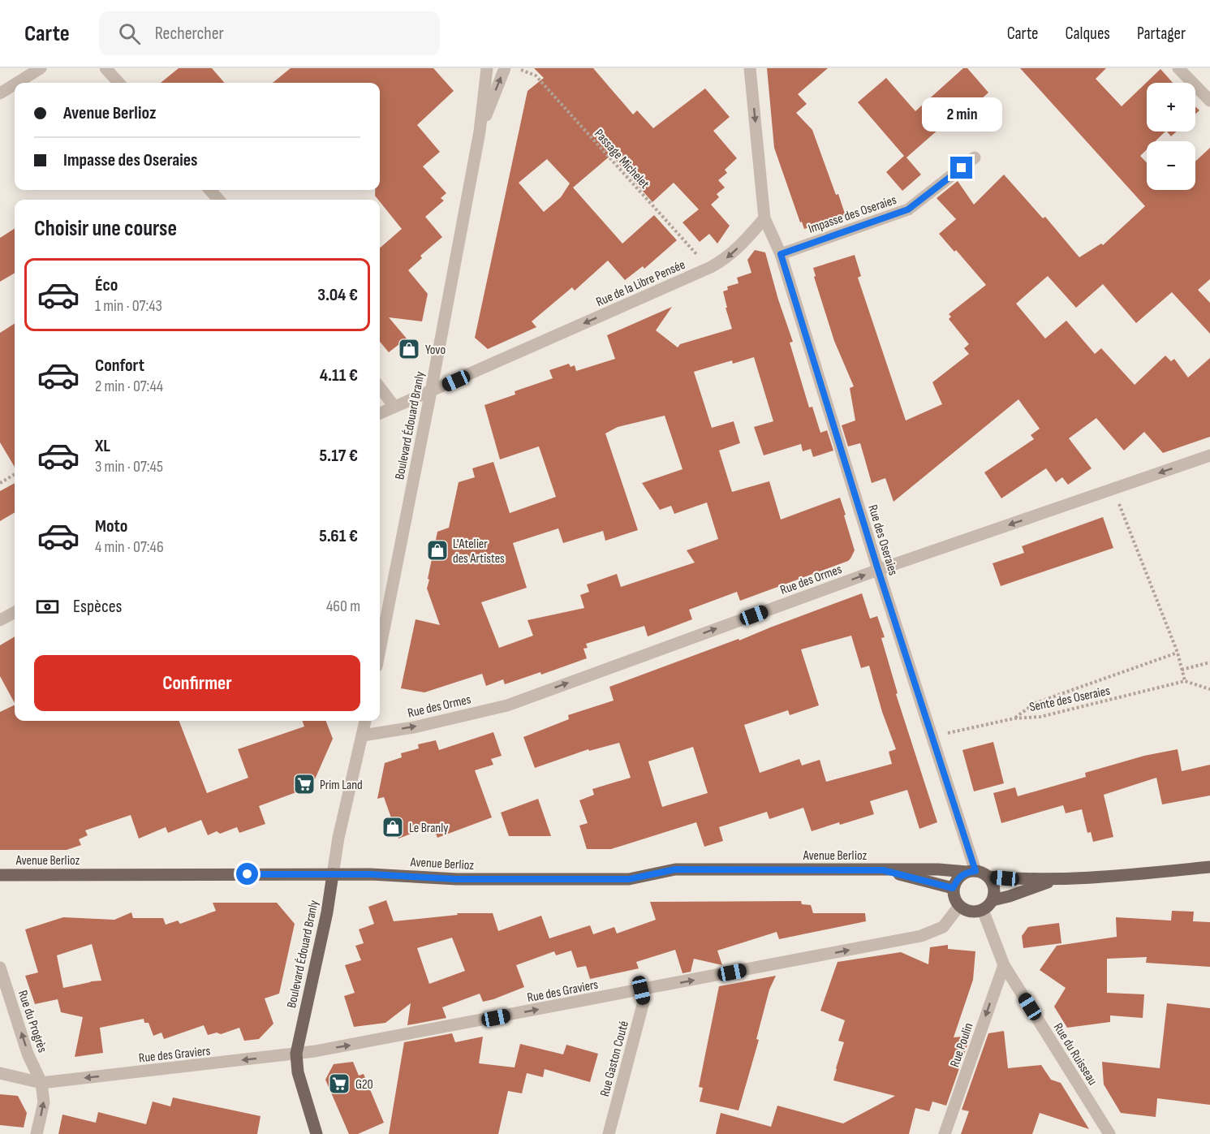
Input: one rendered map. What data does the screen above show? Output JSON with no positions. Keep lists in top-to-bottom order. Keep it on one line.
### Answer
{"streets":{"main road":["Boulevard Édouard Branly","Avenue Berlioz"],"street":["Impasse des Oseraies","Rue de la Libre Pensée","Rue des Oseraies","Rue des Ormes","Rue des Graviers","Rue du Progrès","Rue Poulin","Rue du Ruisseau","Rue Gaston Couté"],"path":["Passage Michelet","Sente des Oseraies"]},"crossings":[["Passage Michelet","Rue de la Libre Pensée"],["Impasse des Oseraies","Rue des Oseraies"],["Rue de la Libre Pensée","Boulevard Édouard Branly"],["Rue de la Libre Pensée","Rue des Oseraies"],["Boulevard Édouard Branly","Rue des Ormes"],["Boulevard Édouard Branly","Avenue Berlioz"],["Boulevard Édouard Branly","Rue des Graviers"],["Rue des Oseraies","Rue des Ormes"],["Rue des Oseraies","Sente des Oseraies"],["Rue des Oseraies","Avenue Berlioz"],["Rue des Oseraies","Rue des Graviers"],["Rue des Oseraies","Rue du Ruisseau"],["Avenue Berlioz","Rue des Graviers"],["Avenue Berlioz","Rue du Ruisseau"],["Rue des Graviers","Rue du Progrès"],["Rue des Graviers","Rue du Ruisseau"],["Rue des Graviers","Rue Gaston Couté"],["Rue Poulin","Rue du Ruisseau"]],"one_way":["Rue de la Libre Pensée","Rue du Progrès","Rue Poulin"],"places":{"shop":["Yovo","L'Atelier des Artistes","Le Branly"],"supermarket":["Prim Land","G20"]},"page":{"header":"Carte","search":"Rechercher","nav":["Carte","Calques","Partager"],"map_buttons":["+","−"],"banner":["Avenue Berlioz","Impasse des Oseraies"],"bubble":"2 min","heading":"Choisir une course","list":[{"name":"Éco","note":"1 min · 07:43","value":"3.04 €"},{"name":"Confort","note":"2 min · 07:44","value":"4.11 €"},{"name":"XL","note":"3 min · 07:45","value":"5.17 €"},{"name":"Moto","note":"4 min · 07:46","value":"5.61 €"}],"pay":["Espèces","460 m"],"buttons":"Confirmer"}}
